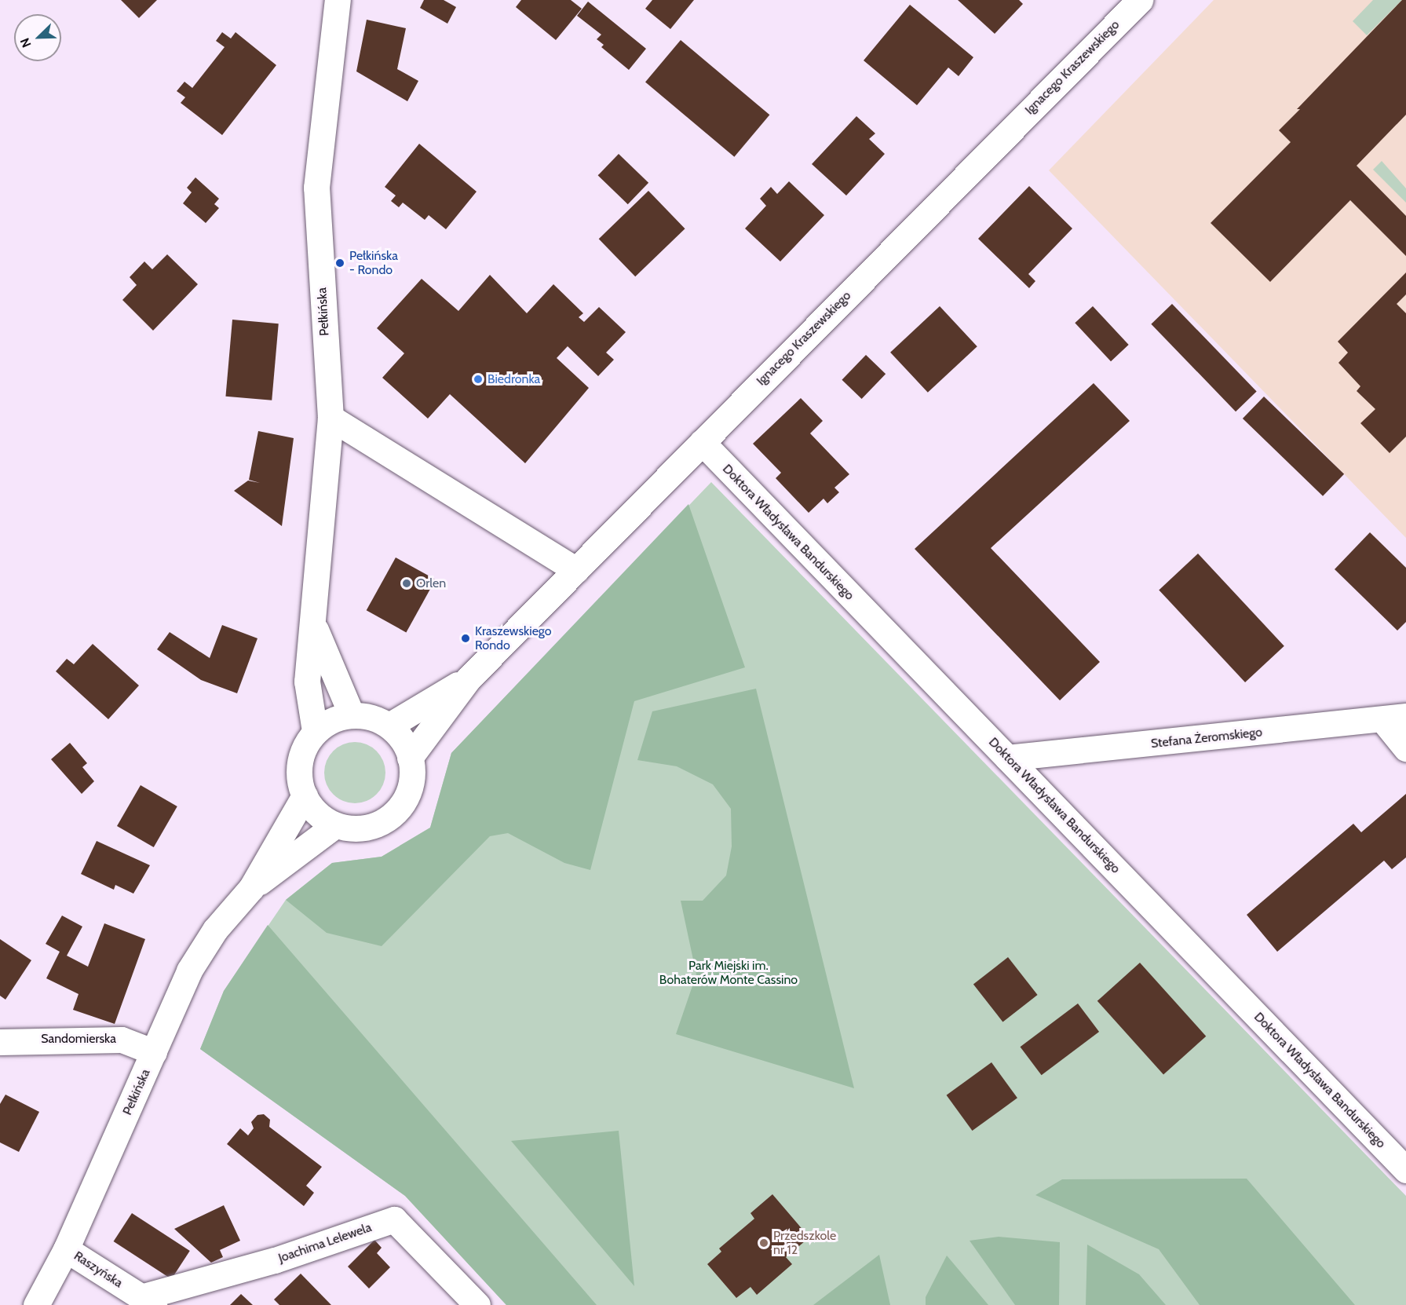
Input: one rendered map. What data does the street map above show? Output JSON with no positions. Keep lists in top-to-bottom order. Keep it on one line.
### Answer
{"streets":{"street":["Ignacego Kraszewskiego","Pełkińska","Doktora Władysława Bandurskiego","Stefana Żeromskiego","Sandomierska","Joachima Lelewela","Raszyńska"]},"crossings":[["Ignacego Kraszewskiego","Pełkińska"],["Ignacego Kraszewskiego","Doktora Władysława Bandurskiego"],["Pełkińska","Sandomierska"],["Pełkińska","Raszyńska"],["Doktora Władysława Bandurskiego","Stefana Żeromskiego"],["Joachima Lelewela","Raszyńska"]],"parks":["Park Miejski im. Bohaterów Monte Cassino"],"places":["Pełkińska - Rondo","Biedronka","Orlen","Kraszewskiego Rondo","Przedszkole nr 12"],"north":"bottom left"}
